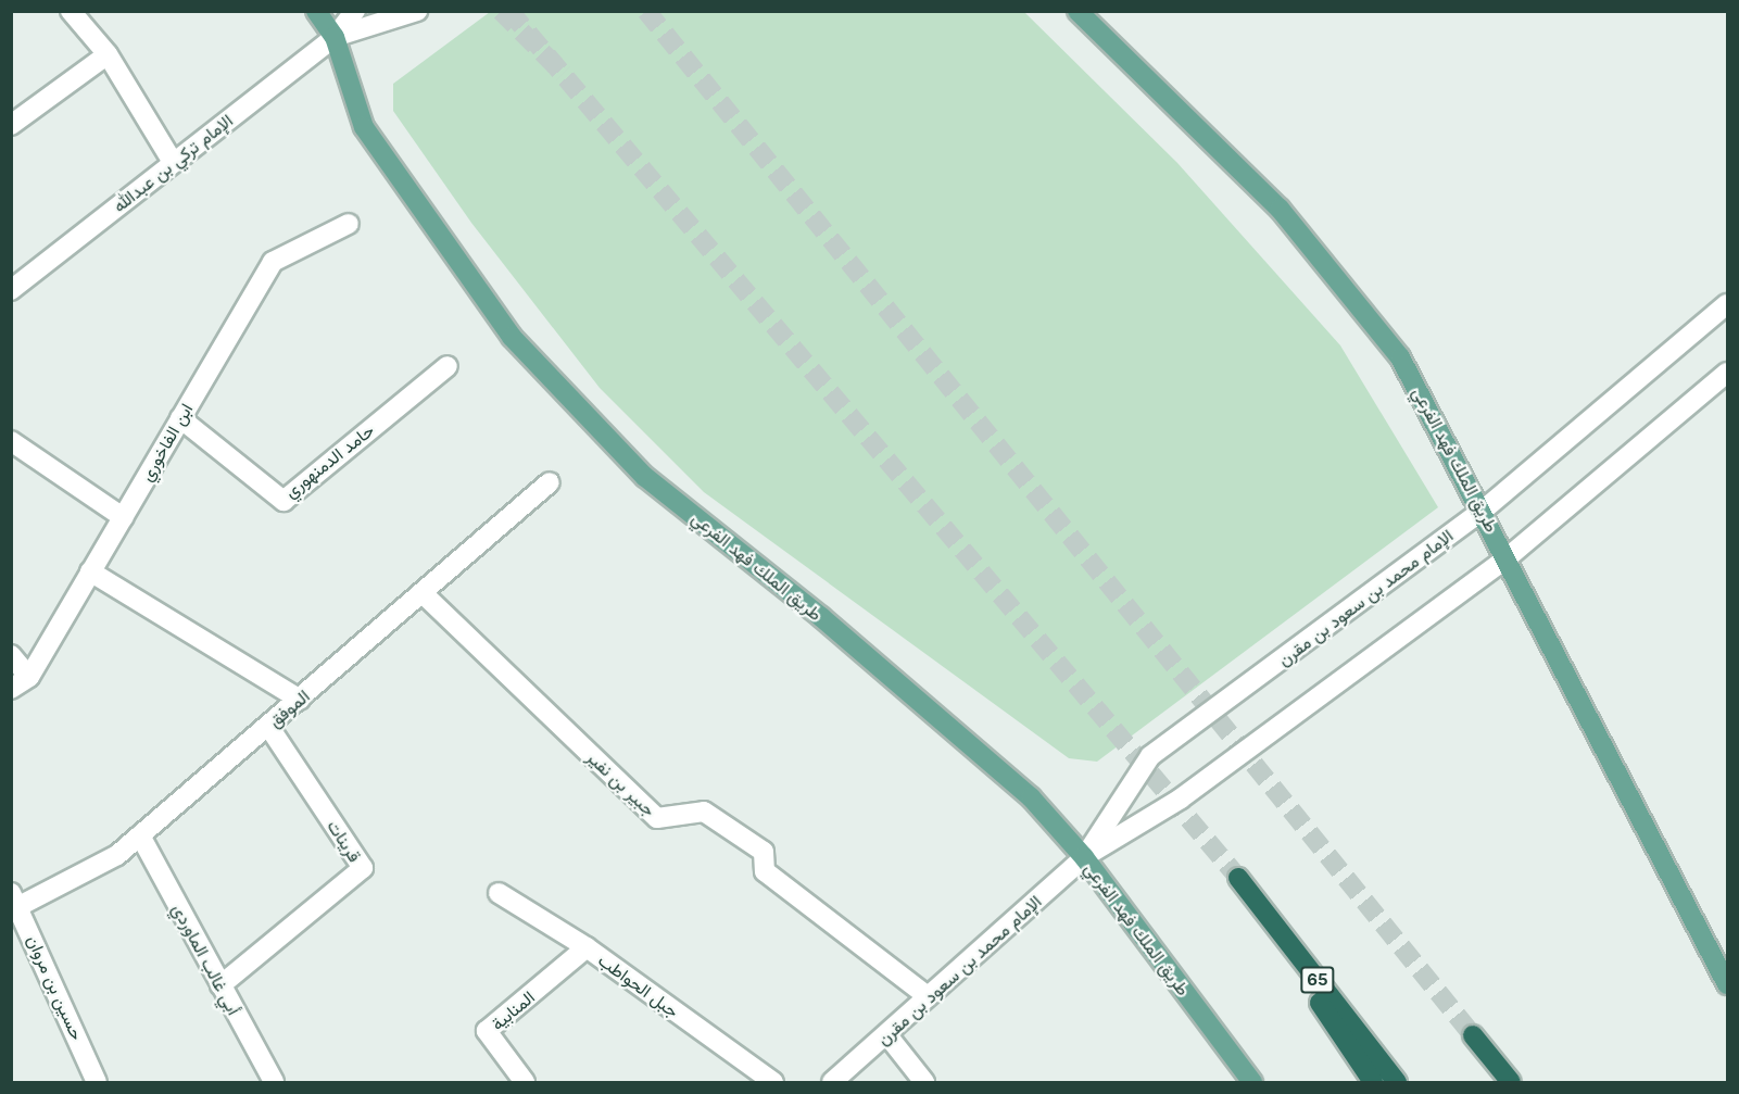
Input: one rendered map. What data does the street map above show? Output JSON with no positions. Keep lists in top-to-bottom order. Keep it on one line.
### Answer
{"streets":{"highway":["65"],"main road":["طريق الملك فهد الفرعي"],"street":["الإمام تركي بن عبدالله","ابن الفاخوري","حامد الدمنهوري","الإمام محمد بن سعود بن مقرن","الموفق","جبير بن نفير","قرينات","أبي غالب الماوردي","جبل الحواطب","حسين بن مروان","المنابية"]},"crossings":[["الإمام تركي بن عبدالله","طريق الملك فهد الفرعي"],["ابن الفاخوري","حامد الدمنهوري"],["طريق الملك فهد الفرعي","الإمام محمد بن سعود بن مقرن"],["الإمام محمد بن سعود بن مقرن","جبير بن نفير"],["الموفق","جبير بن نفير"],["الموفق","قرينات"],["الموفق","أبي غالب الماوردي"],["الموفق","حسين بن مروان"],["قرينات","أبي غالب الماوردي"],["جبل الحواطب","المنابية"]]}
